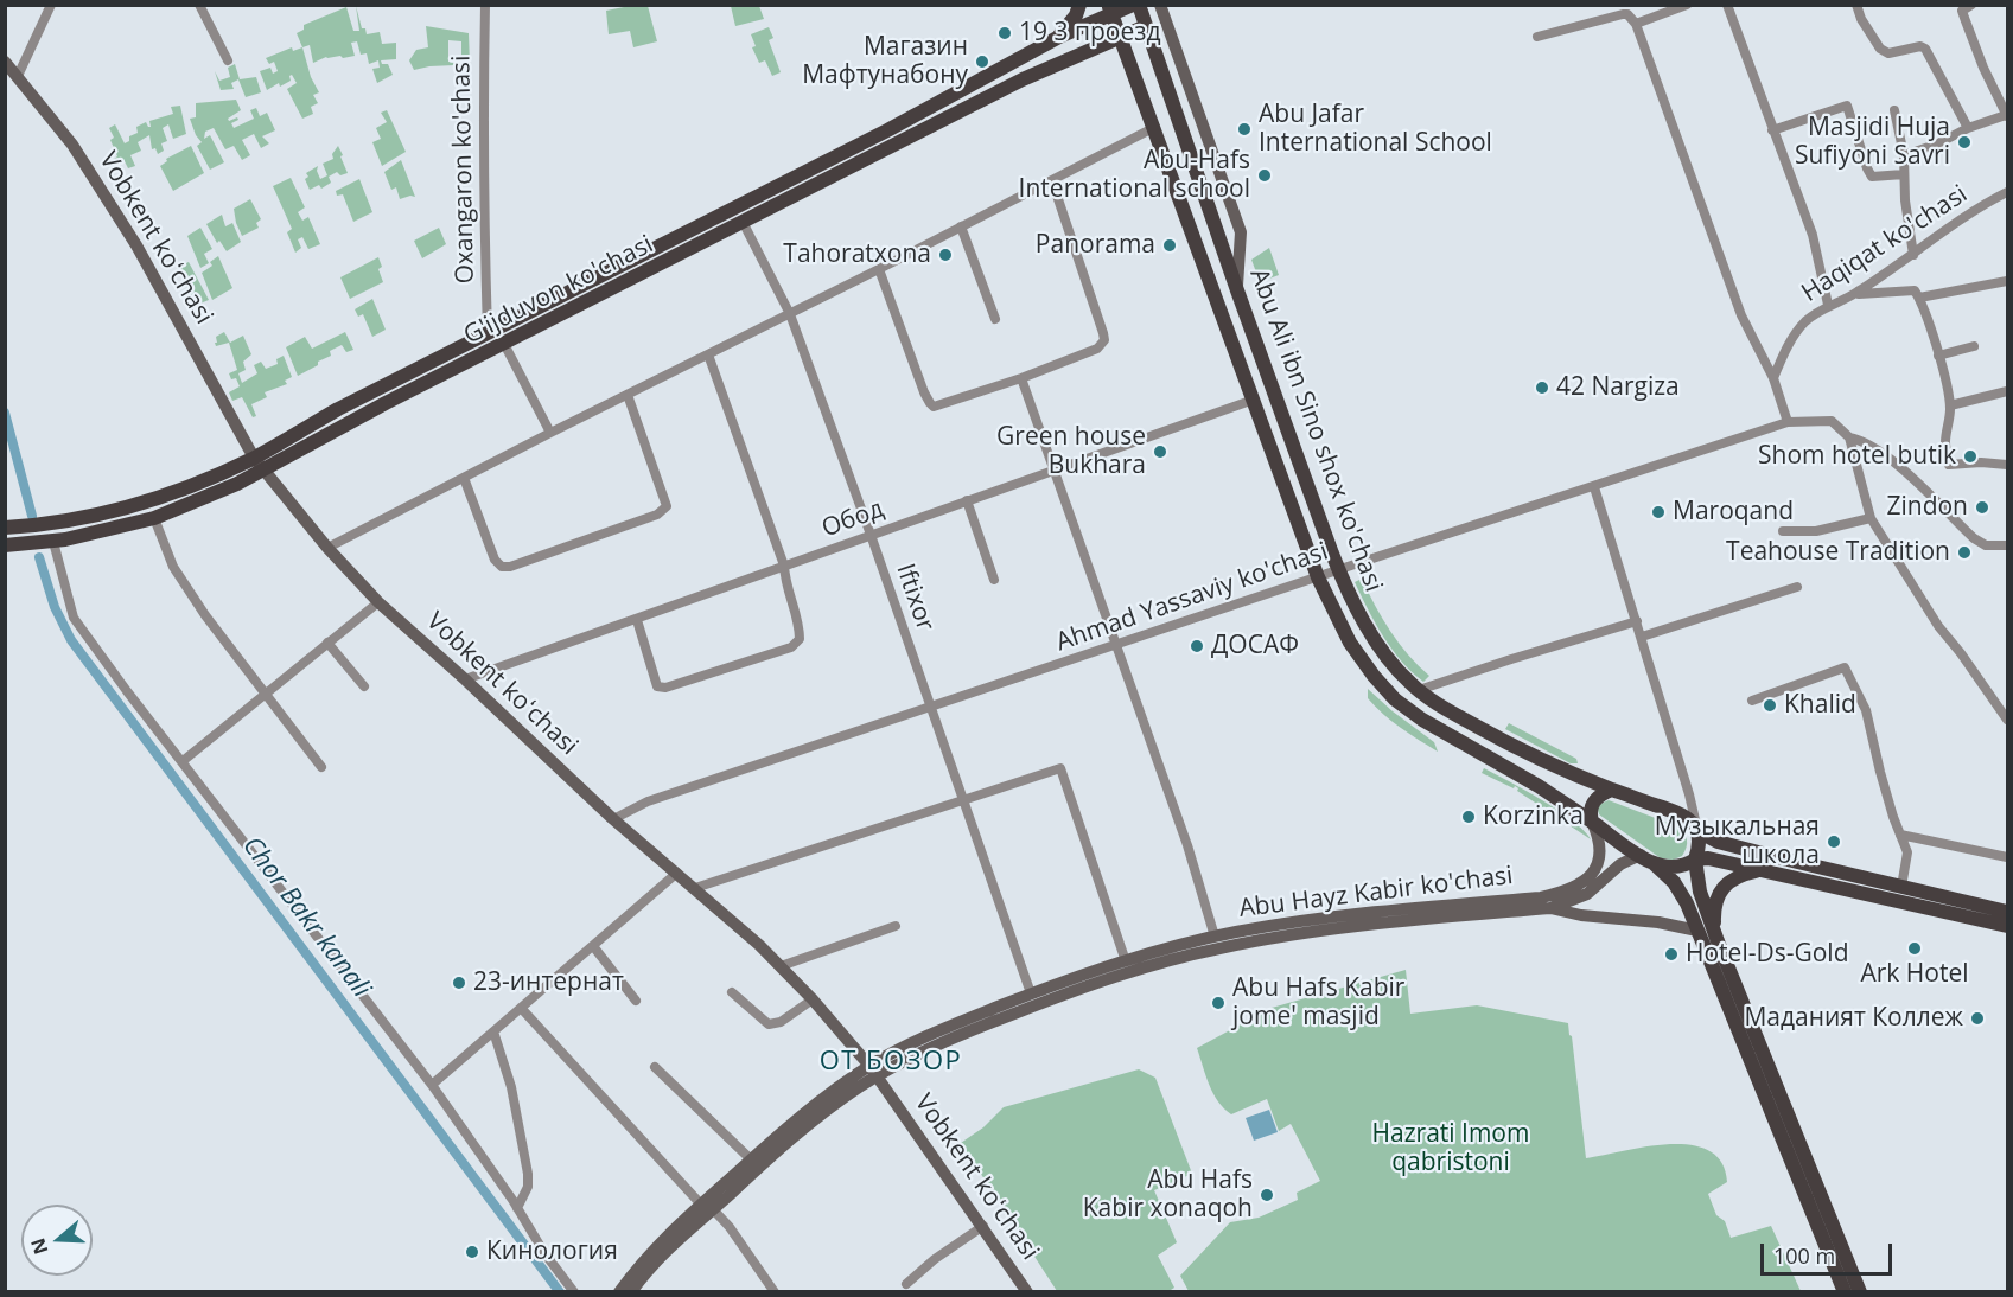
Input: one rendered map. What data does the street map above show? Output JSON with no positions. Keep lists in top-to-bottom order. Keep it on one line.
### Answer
{"streets":{"main road":["Vobkent koʻchasi","G'ijduvon ko'chasi","Abu Ali ibn Sino shox ko'chasi","Abu Hayz Kabir ko'chasi"],"street":["Oxangaron ko'chasi","Haqiqat ko'chasi","Обод","Iftixor","Ahmad Yassaviy ko'chasi"]},"crossings":[["Oxangaron ko'chasi","G'ijduvon ko'chasi"],["Vobkent koʻchasi","G'ijduvon ko'chasi"],["Vobkent koʻchasi","Обод"],["Vobkent koʻchasi","Ahmad Yassaviy ko'chasi"],["Vobkent koʻchasi","Abu Hayz Kabir ko'chasi"],["G'ijduvon ko'chasi","Abu Ali ibn Sino shox ko'chasi"],["G'ijduvon ko'chasi","Iftixor"],["Abu Ali ibn Sino shox ko'chasi","Обод"],["Abu Ali ibn Sino shox ko'chasi","Ahmad Yassaviy ko'chasi"],["Abu Ali ibn Sino shox ko'chasi","Abu Hayz Kabir ko'chasi"],["Обод","Iftixor"],["Iftixor","Ahmad Yassaviy ko'chasi"],["Iftixor","Abu Hayz Kabir ko'chasi"]],"districts":["ОТ БОЗОР"],"water":["Chor Bakr kanali"],"parks":["Hazrati Imom qabristoni"],"places":["19 3 проезд","Магазин Мафтунабону","Abu Jafar International School","Masjidi Huja Sufiyoni Savri","Abu-Hafs International school","Panorama","Tahoratxona","42 Nargiza","Green house Bukhara","Shom hotel butik","Zindon","Maroqand","Teahouse Tradition","ДОСАФ","Khalid","Korzinka","Музыкальная школа","Ark Hotel","Hotel-Ds-Gold","23-интернат","Abu Hafs Kabir jome' masjid","Маданият Коллеж","Abu Hafs Kabir xonaqoh","Кинология"],"scale_bar":"100 m","north":"left"}
